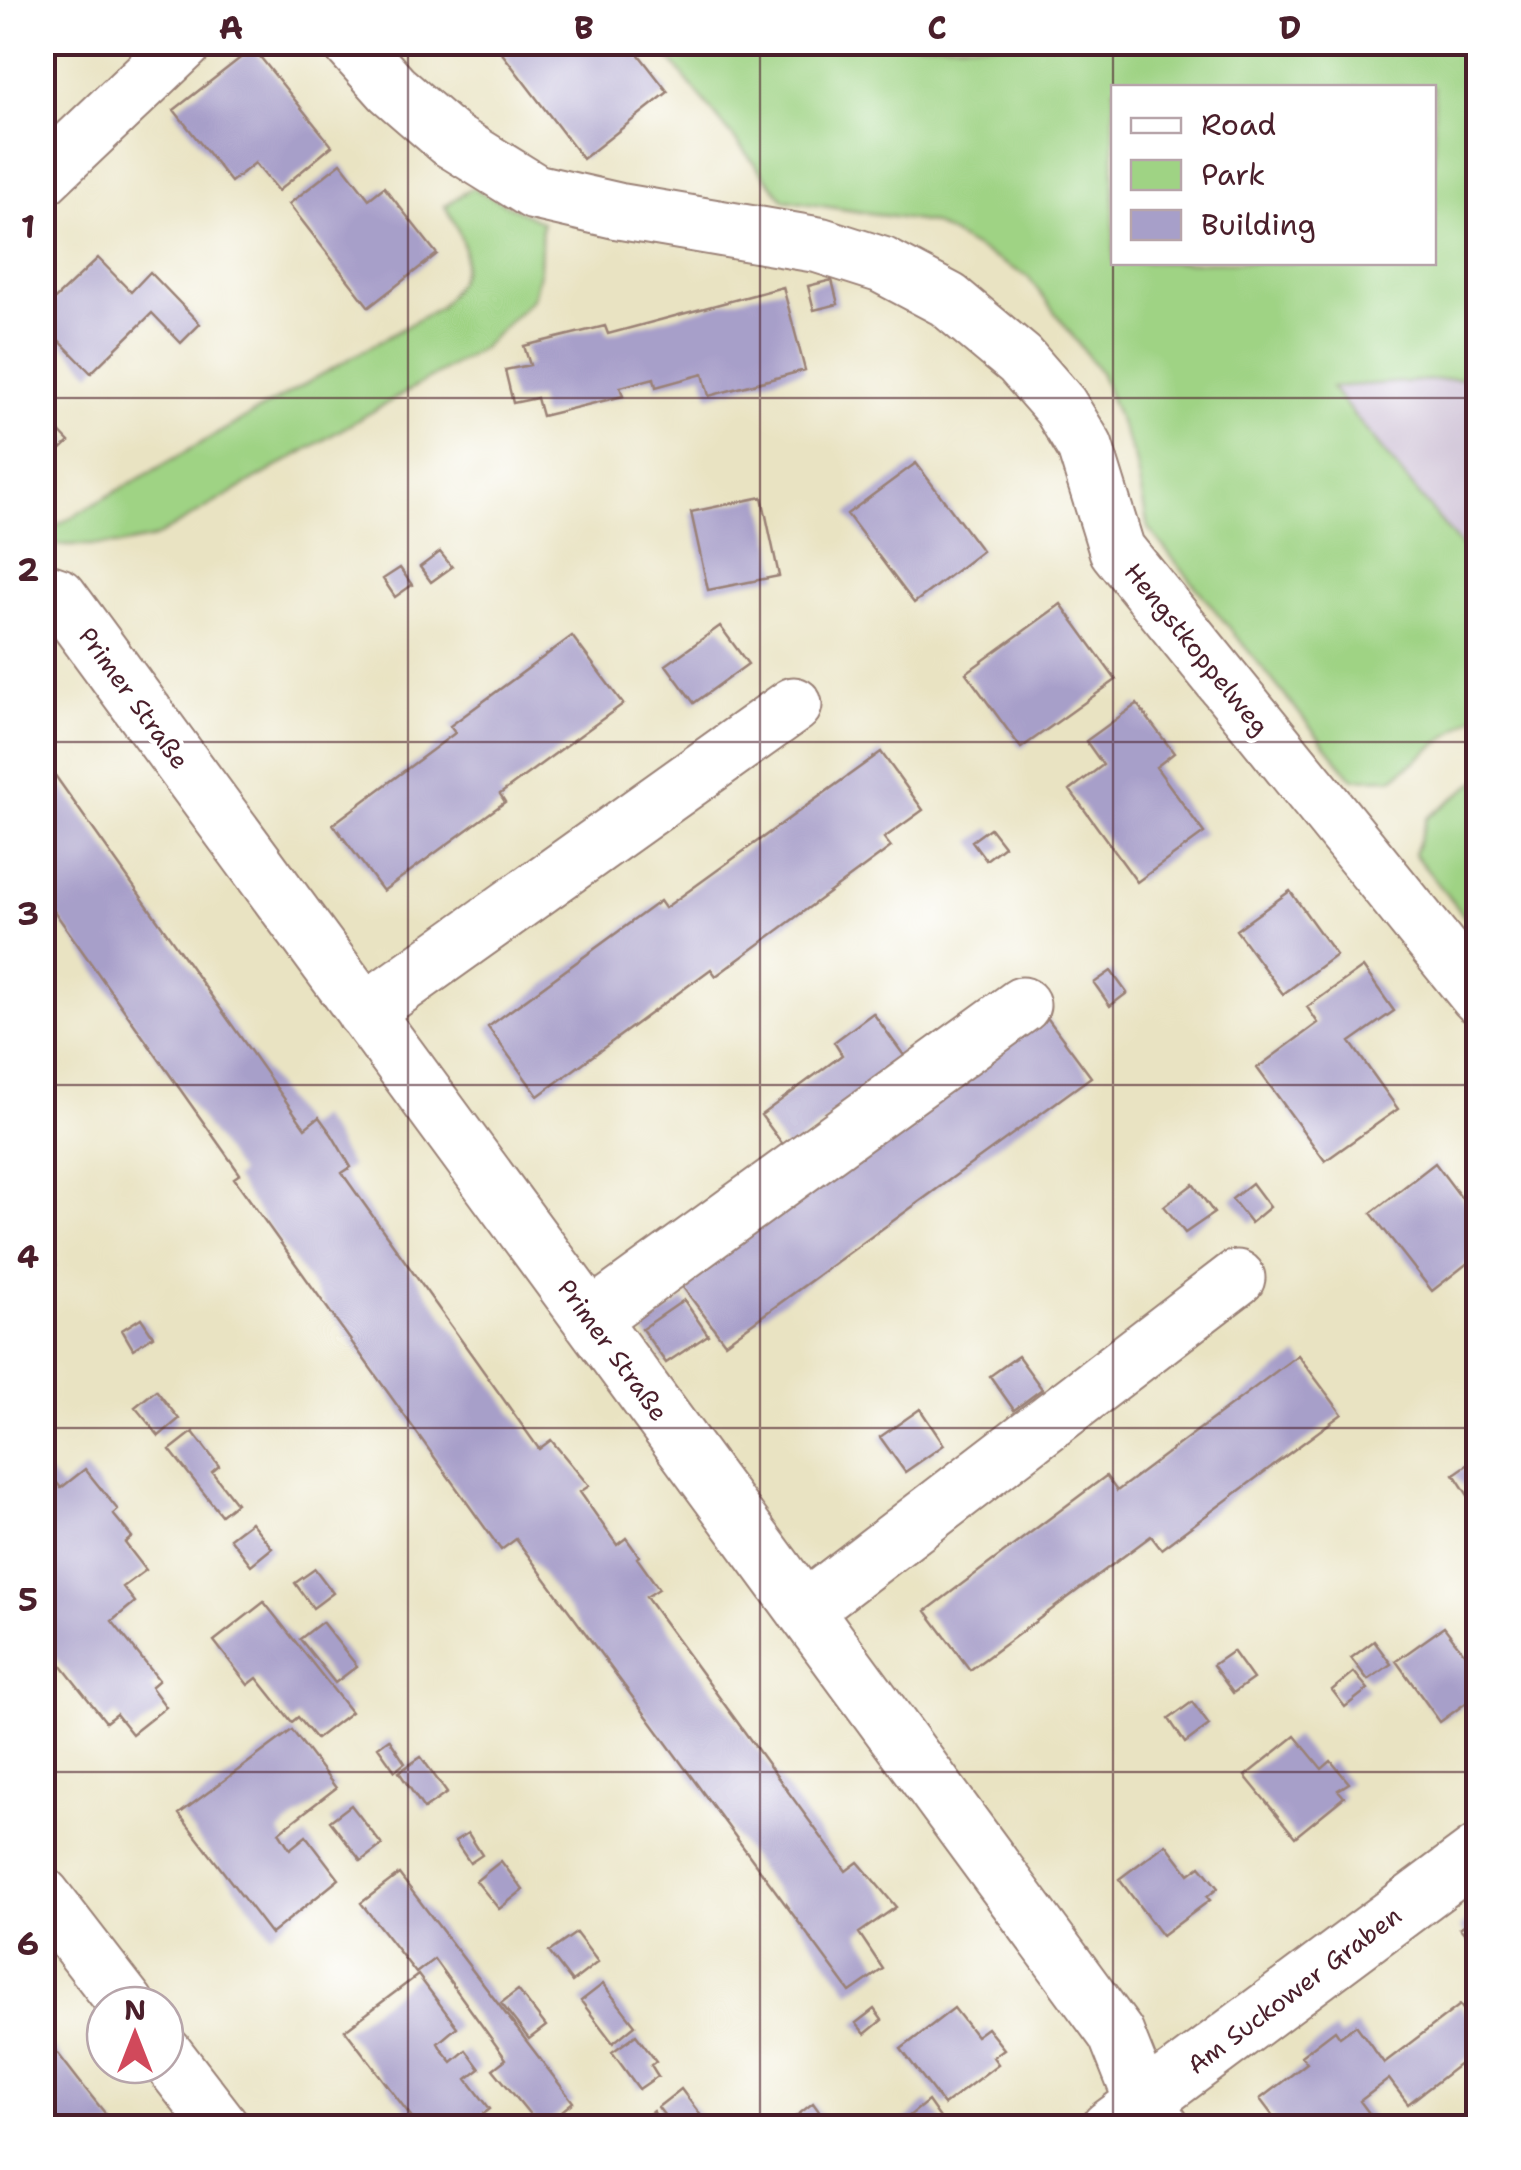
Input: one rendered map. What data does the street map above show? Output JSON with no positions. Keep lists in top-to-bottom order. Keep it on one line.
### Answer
{"streets":{"street":["Hengstkoppelweg","Primer Straße","Am Suckower Graben"]},"crossings":[["Primer Straße","Am Suckower Graben"]],"legend":["Road","Park","Building"],"north":"top","grid":{"columns":["A","B","C","D"],"rows":["1","2","3","4","5","6"]}}
